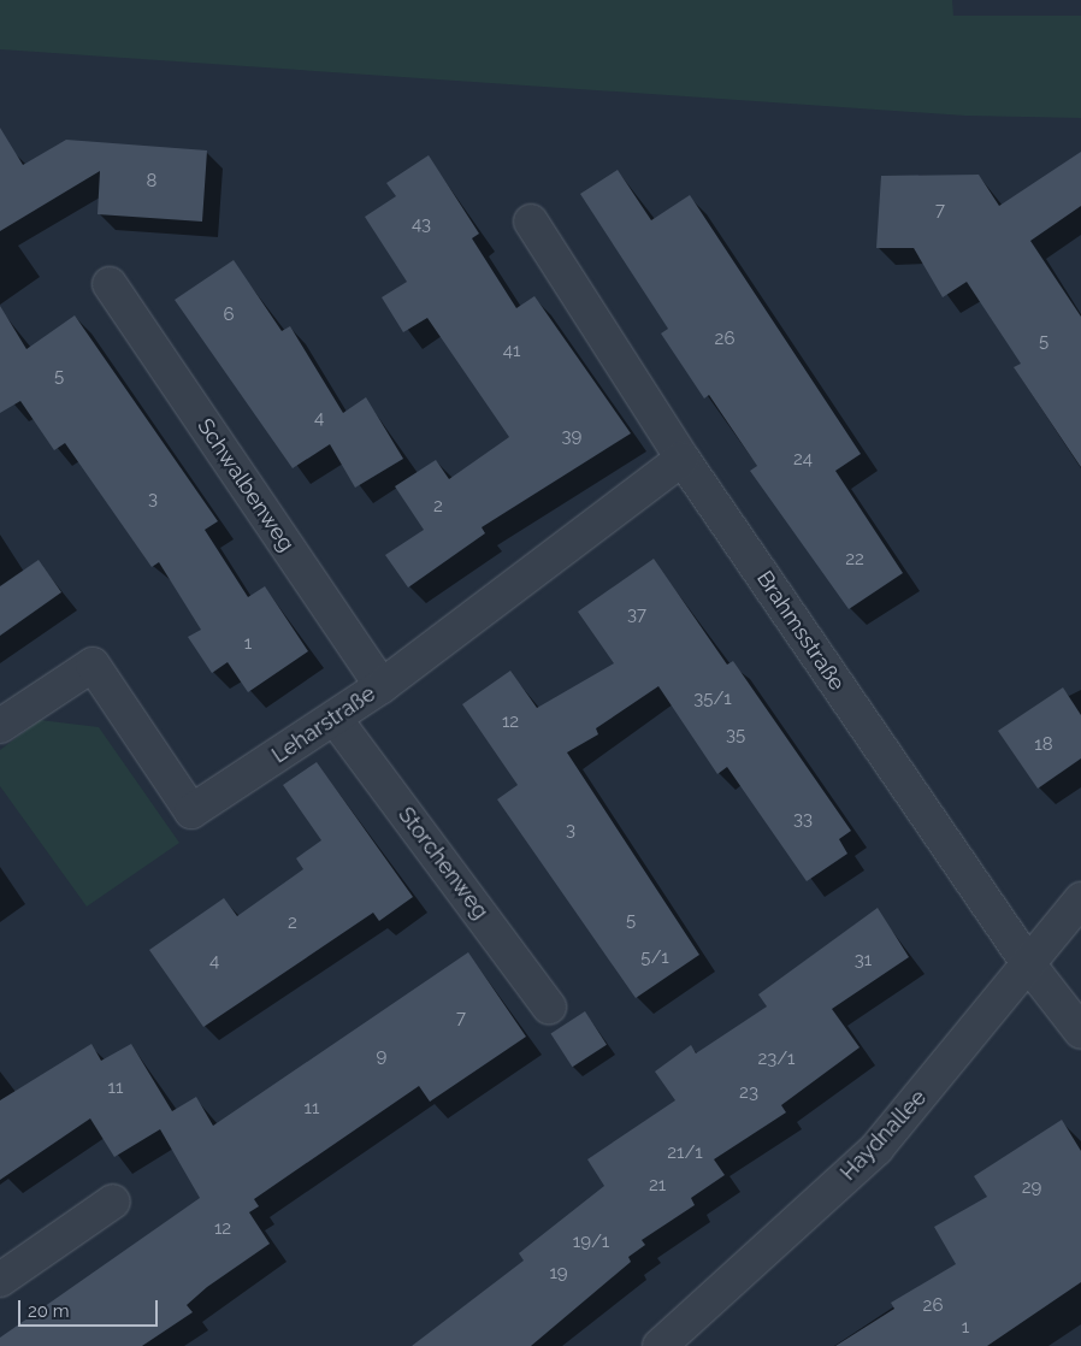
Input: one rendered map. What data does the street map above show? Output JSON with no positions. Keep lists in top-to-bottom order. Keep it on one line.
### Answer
{"streets":{"street":["Schwalbenweg","Brahmsstraße","Leharstraße","Storchenweg","Haydnallee"]},"crossings":[["Schwalbenweg","Leharstraße"],["Brahmsstraße","Leharstraße"],["Brahmsstraße","Haydnallee"],["Leharstraße","Storchenweg"]],"house_numbers":["8","7","43","6","26","5","41","5","4","39","24","3","2","22","37","1","35/1","12","35","18","33","3","5","2","5/1","31","4","7","9","23/1","11","23","11","21/1","21","29","12","19/1","19","26","1"],"scale_bar":"20 m"}
